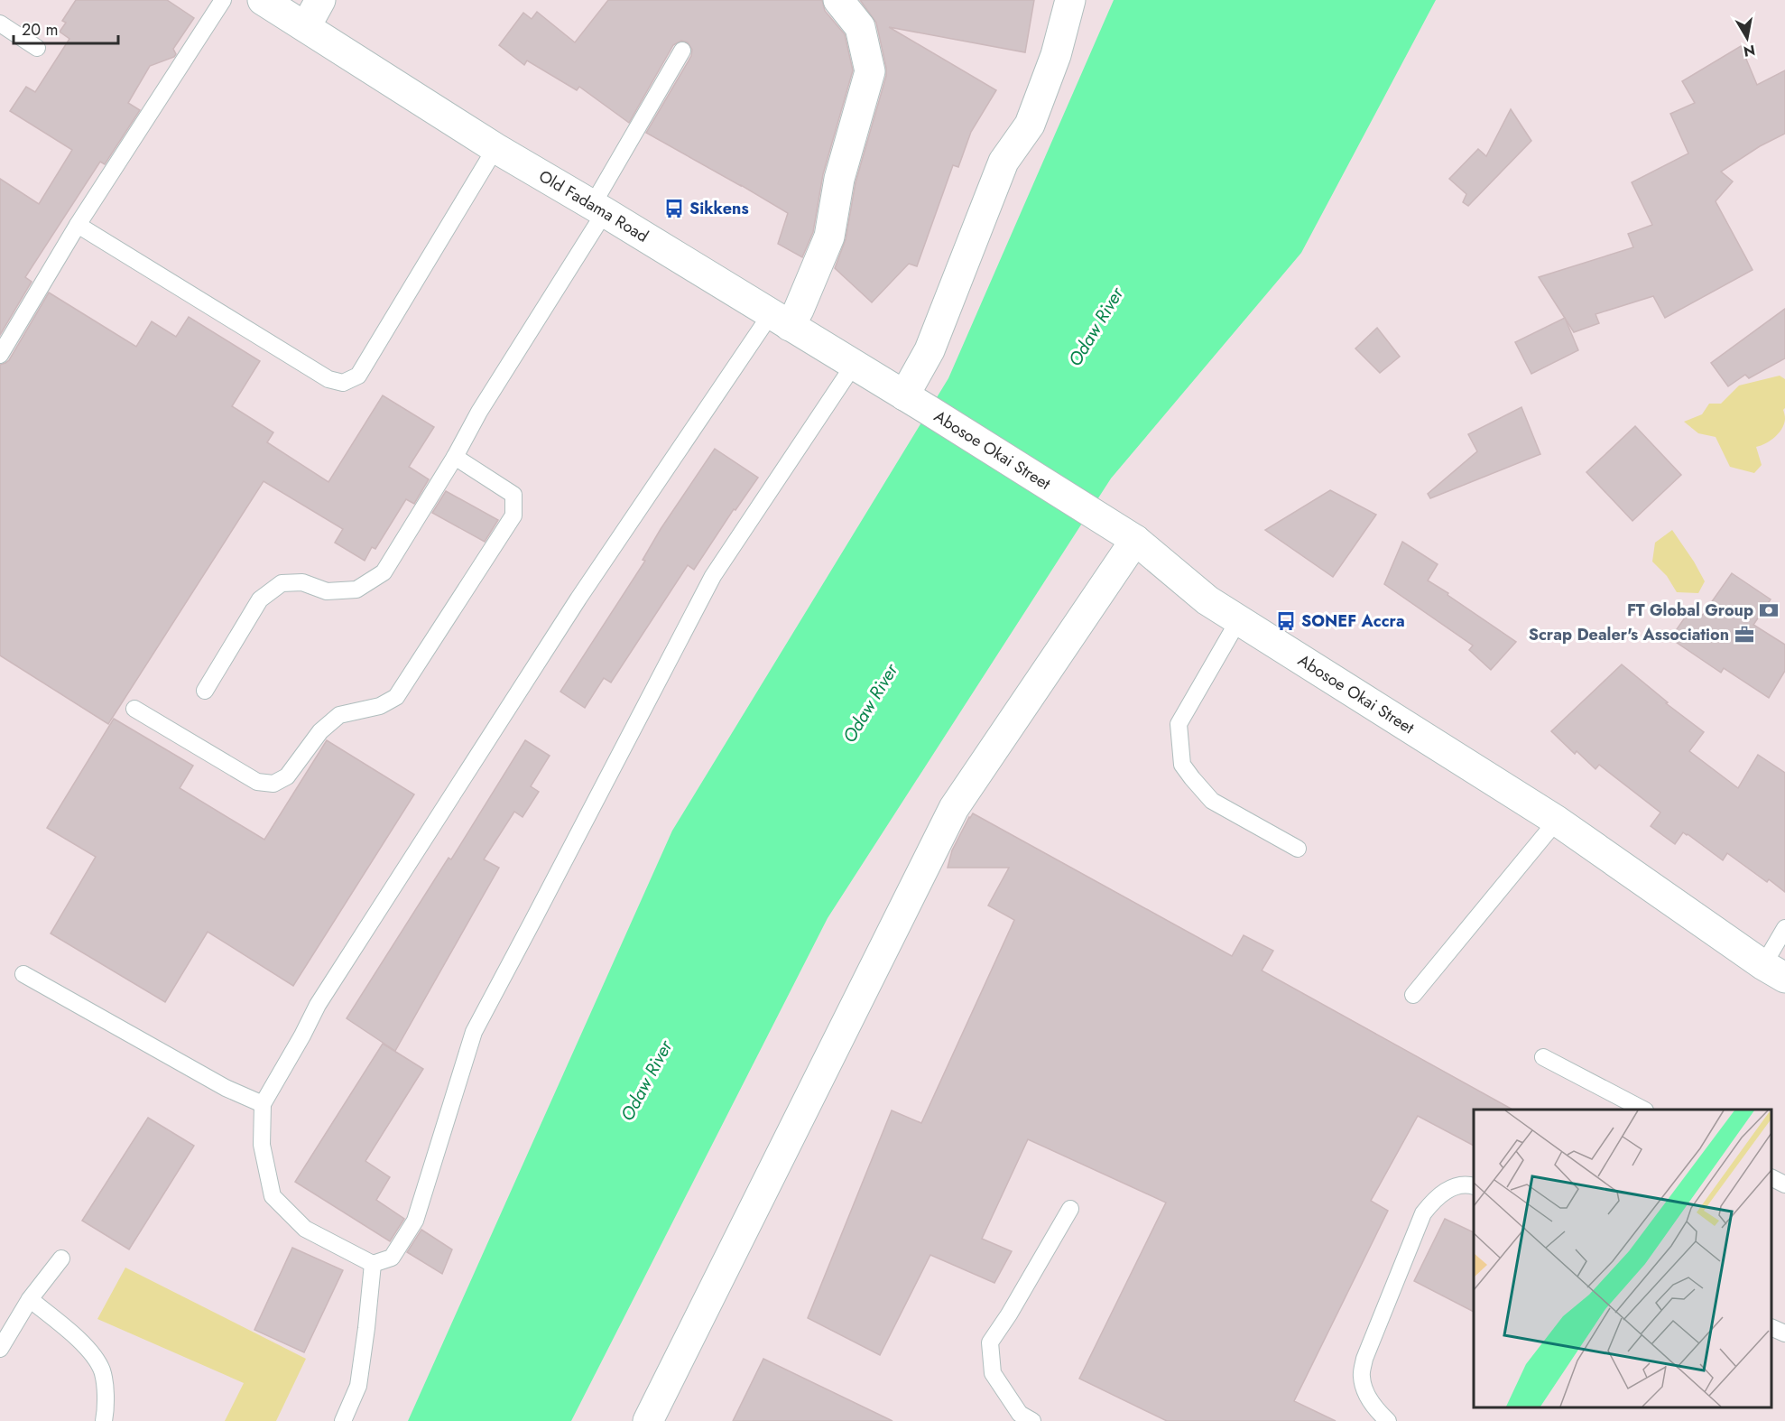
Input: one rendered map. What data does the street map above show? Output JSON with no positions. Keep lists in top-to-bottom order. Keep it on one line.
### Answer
{"streets":{"street":["Old Fadama Road","Abosoe Okai Street"]},"crossings":[["Old Fadama Road","Abosoe Okai Street"]],"water":["Odaw River"],"places":{"bus stop":["Sikkens","SONEF Accra"],"bank":["FT Global Group"],"office":["Scrap Dealer's Association"]},"scale_bar":"20 m","north":"bottom"}
